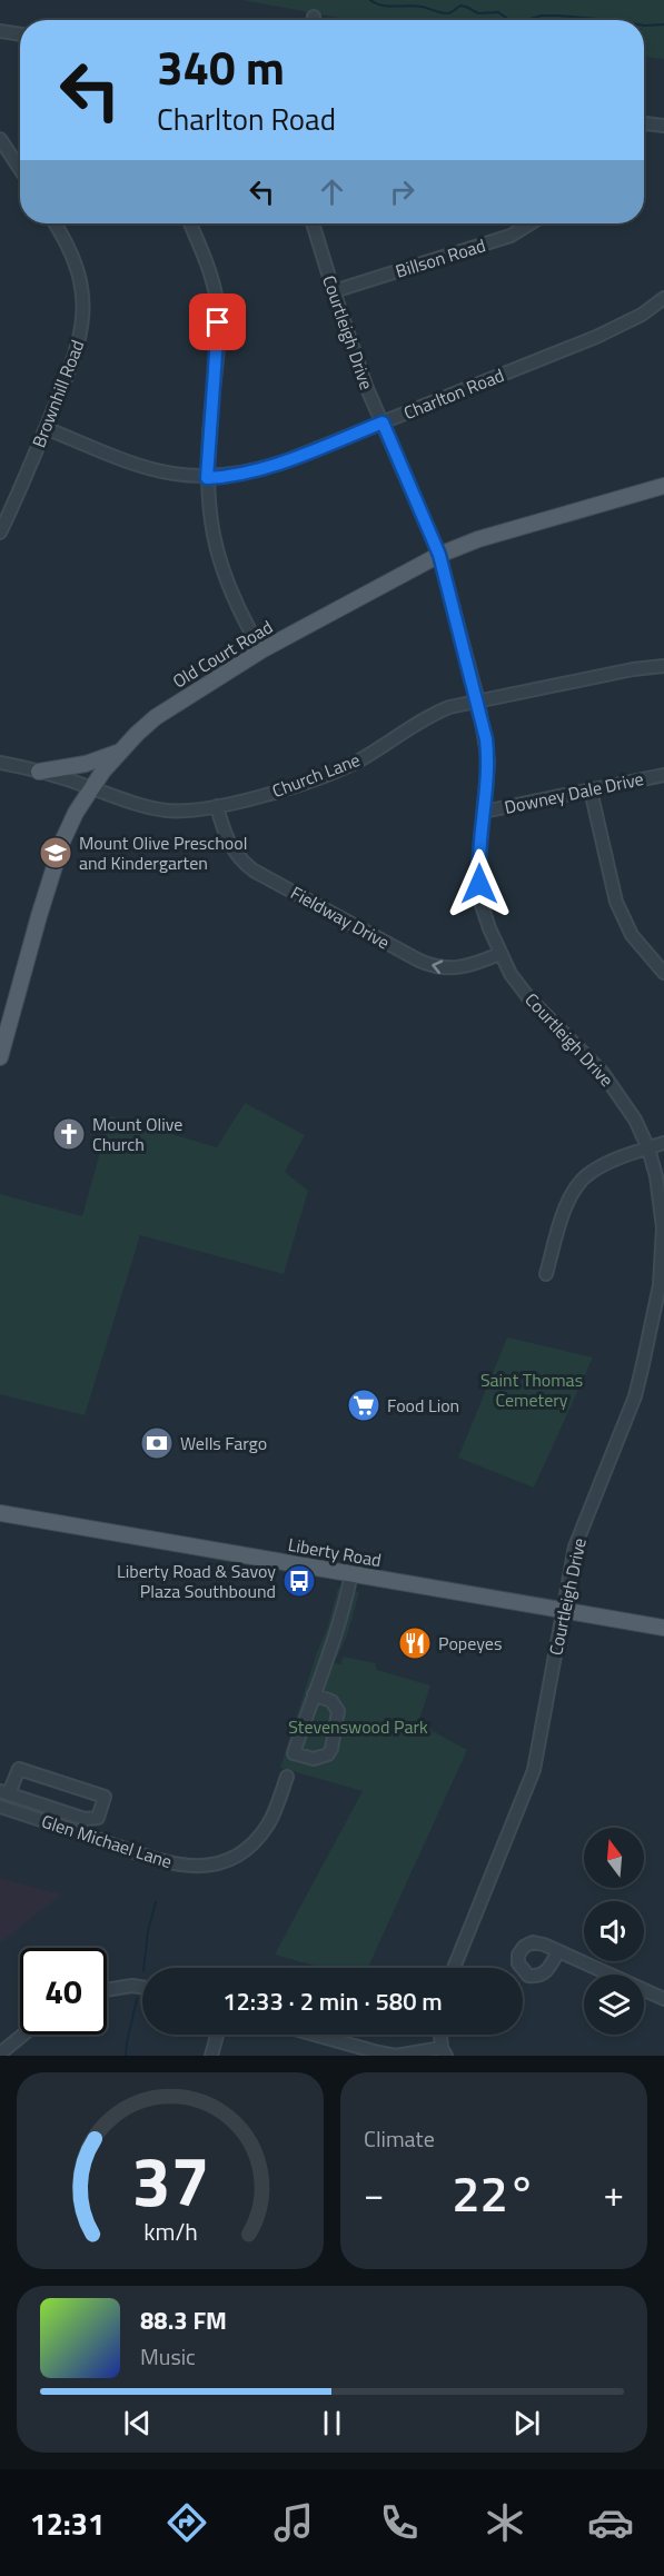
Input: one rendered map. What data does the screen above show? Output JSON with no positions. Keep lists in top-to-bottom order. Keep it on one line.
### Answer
{"streets":{"main road":["Old Court Road","Liberty Road"],"street":["Billson Road","Courtleigh Drive","Brownhill Road","Charlton Road","Church Lane","Downey Dale Drive","Fieldway Drive","Glen Michael Lane"]},"crossings":[["Billson Road","Courtleigh Drive"],["Courtleigh Drive","Charlton Road"],["Courtleigh Drive","Old Court Road"],["Courtleigh Drive","Church Lane"],["Courtleigh Drive","Downey Dale Drive"],["Courtleigh Drive","Fieldway Drive"],["Courtleigh Drive","Liberty Road"],["Brownhill Road","Charlton Road"],["Old Court Road","Church Lane"],["Church Lane","Fieldway Drive"]],"one_way":["Fieldway Drive"],"parks":["Saint Thomas Cemetery","Stevenswood Park"],"places":{"school or university":["Mount Olive Preschool and Kindergarten"],"church":["Mount Olive Church"],"supermarket":["Food Lion"],"bank":["Wells Fargo"],"bus stop":["Liberty Road & Savoy Plaza Southbound"],"restaurant":["Popeyes"]},"north":"top","page":{"turn":["340 m","Charlton Road"],"limit":"40","trip":"12:33 · 2 min · 580 m","tile":"Climate","heat":["−","22°","+"],"song":["88.3 FM","Music"],"tabs":"12:31","gauge":["37","km/h"]}}
